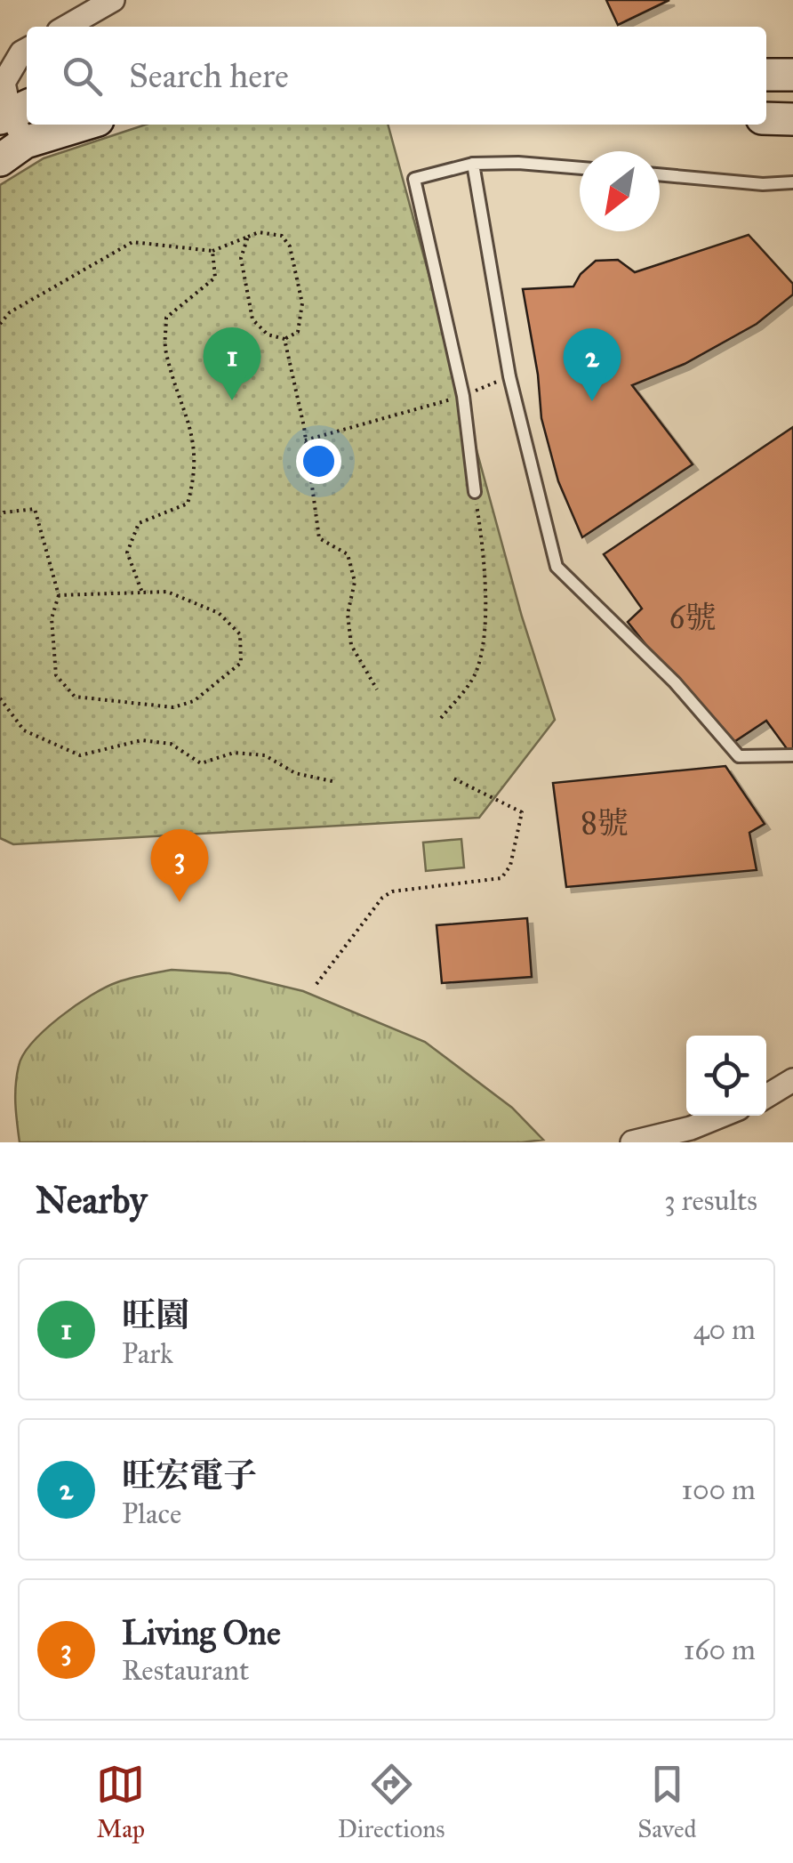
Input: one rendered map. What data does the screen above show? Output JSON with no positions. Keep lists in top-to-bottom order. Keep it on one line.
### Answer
{"house_numbers":["6號","8號"],"north":"bottom left","page":{"search":"Search here","pins":["1","2","3"],"heading":["Nearby","3 results"],"list":[{"mark":"1","name":"旺園","note":"Park","value":"40 m"},{"mark":"2","name":"旺宏電子","note":"Place","value":"100 m"},{"mark":"3","name":"Living One","note":"Restaurant","value":"160 m"}],"nav":["Map","Directions","Saved"]}}
